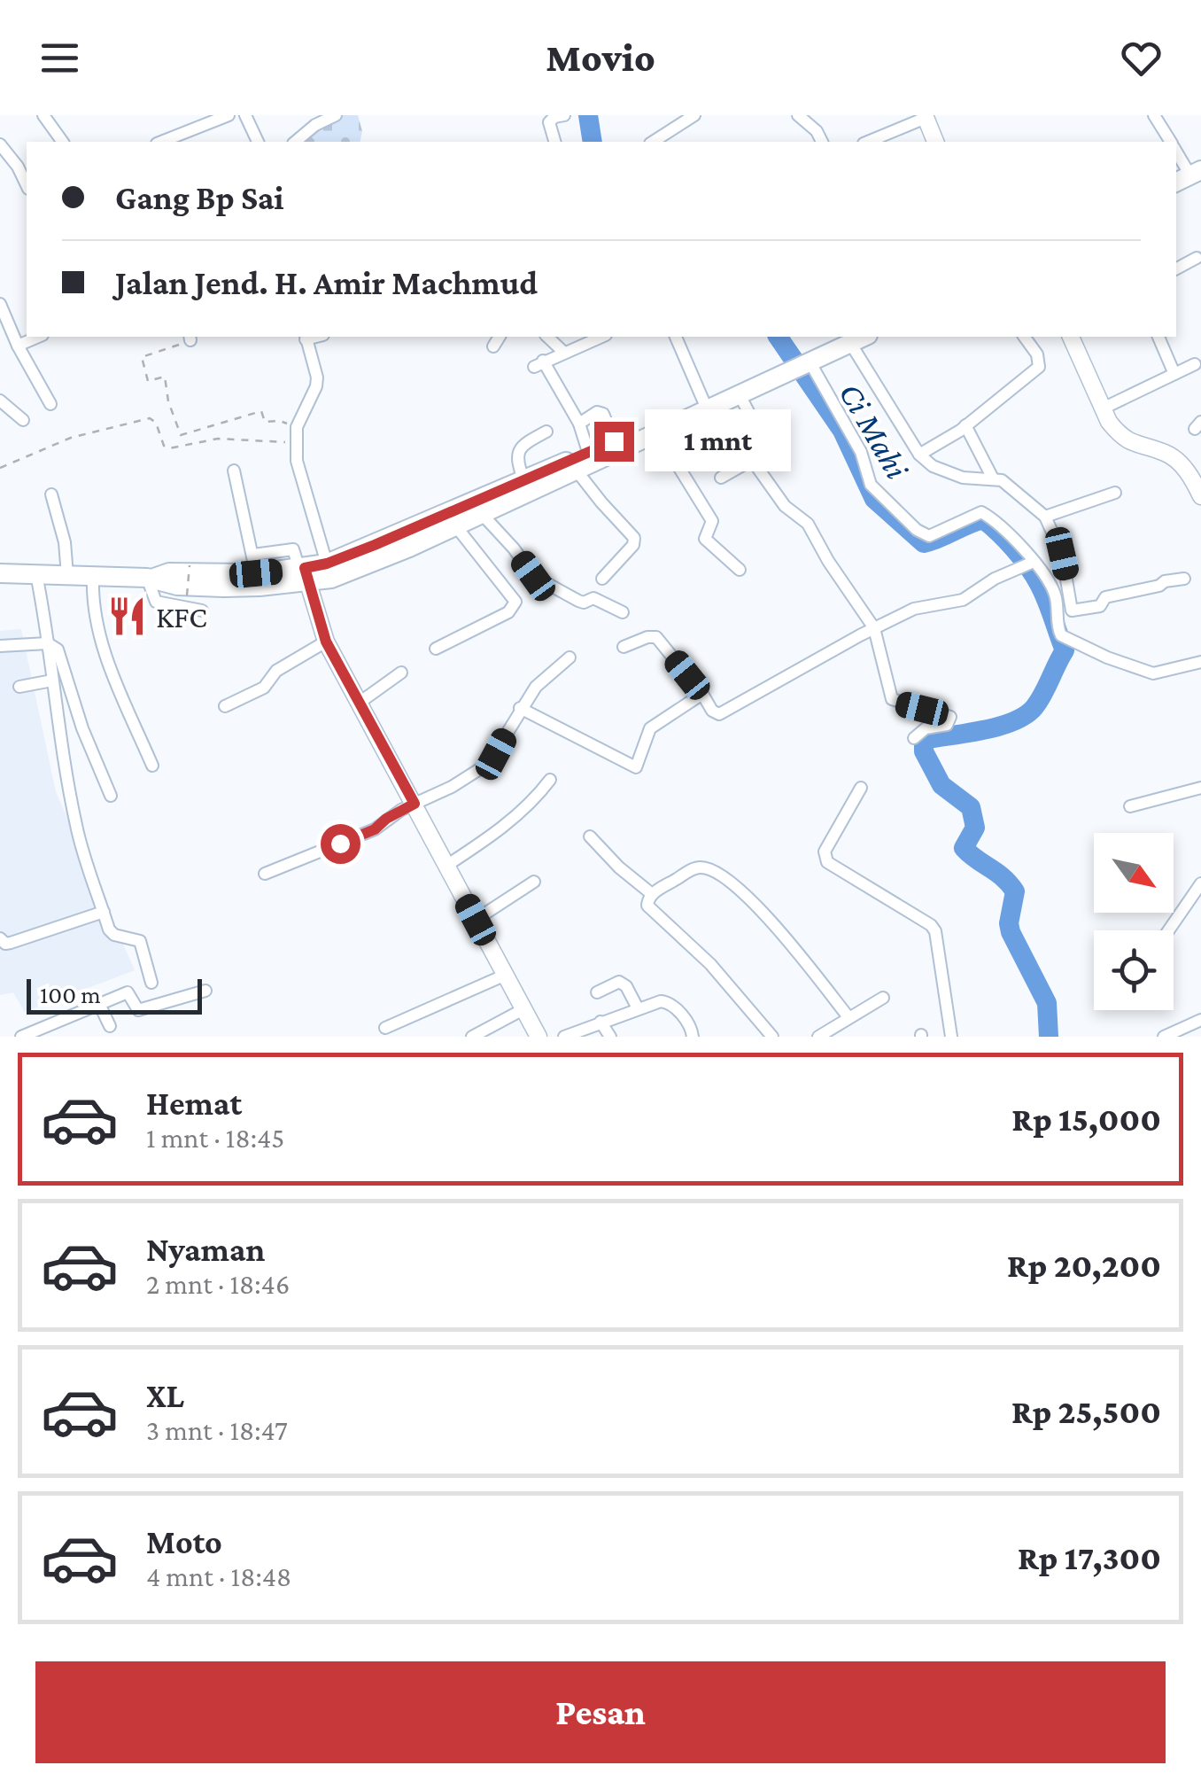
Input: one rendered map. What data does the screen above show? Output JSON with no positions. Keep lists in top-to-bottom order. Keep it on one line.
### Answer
{"water":["Ci Mahi"],"places":{"restaurant":["KFC"]},"scale_bar":"100 m","north":"bottom right","page":{"header":"Movio","banner":["Gang Bp Sai","Jalan Jend. H. Amir Machmud"],"bubble":"1 mnt","scale":"100 m","list":[{"name":"Hemat","note":"1 mnt · 18:45","value":"Rp 15,000"},{"name":"Nyaman","note":"2 mnt · 18:46","value":"Rp 20,200"},{"name":"XL","note":"3 mnt · 18:47","value":"Rp 25,500"},{"name":"Moto","note":"4 mnt · 18:48","value":"Rp 17,300"}],"buttons":"Pesan"}}
